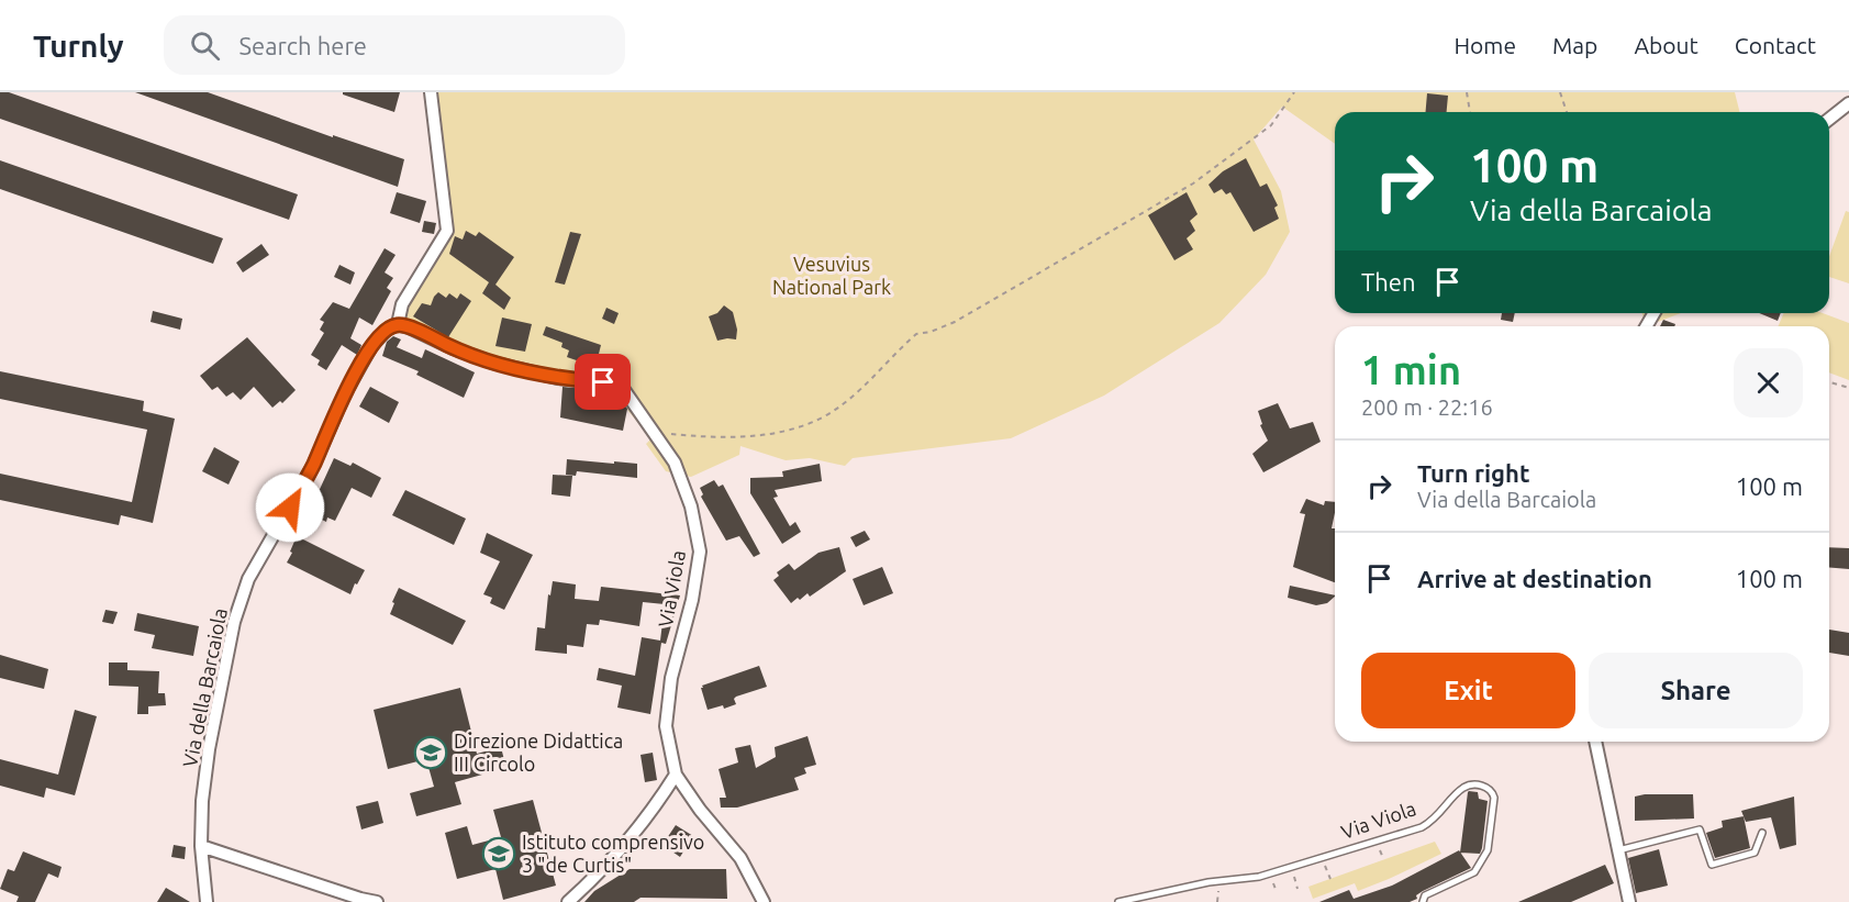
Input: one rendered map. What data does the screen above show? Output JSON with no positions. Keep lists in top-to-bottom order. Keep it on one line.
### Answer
{"streets":{"street":["Via Viola","Via della Barcaiola"]},"crossings":[["Via Viola","Via della Barcaiola"]],"parks":["Vesuvius National Park"],"places":{"school or university":["Direzione Didattica III Circolo","Istituto comprensivo 3 \"de Curtis\""]},"page":{"header":"Turnly","search":"Search here","nav":["Home","Map","About","Contact"],"turn":["100 m","Via della Barcaiola"],"then":"Then","heading":["1 min","200 m · 22:16"],"list":[{"name":"Turn right","note":"Via della Barcaiola","value":"100 m"},{"name":"Arrive at destination","value":"100 m"}],"buttons":["Exit","Share"]}}
